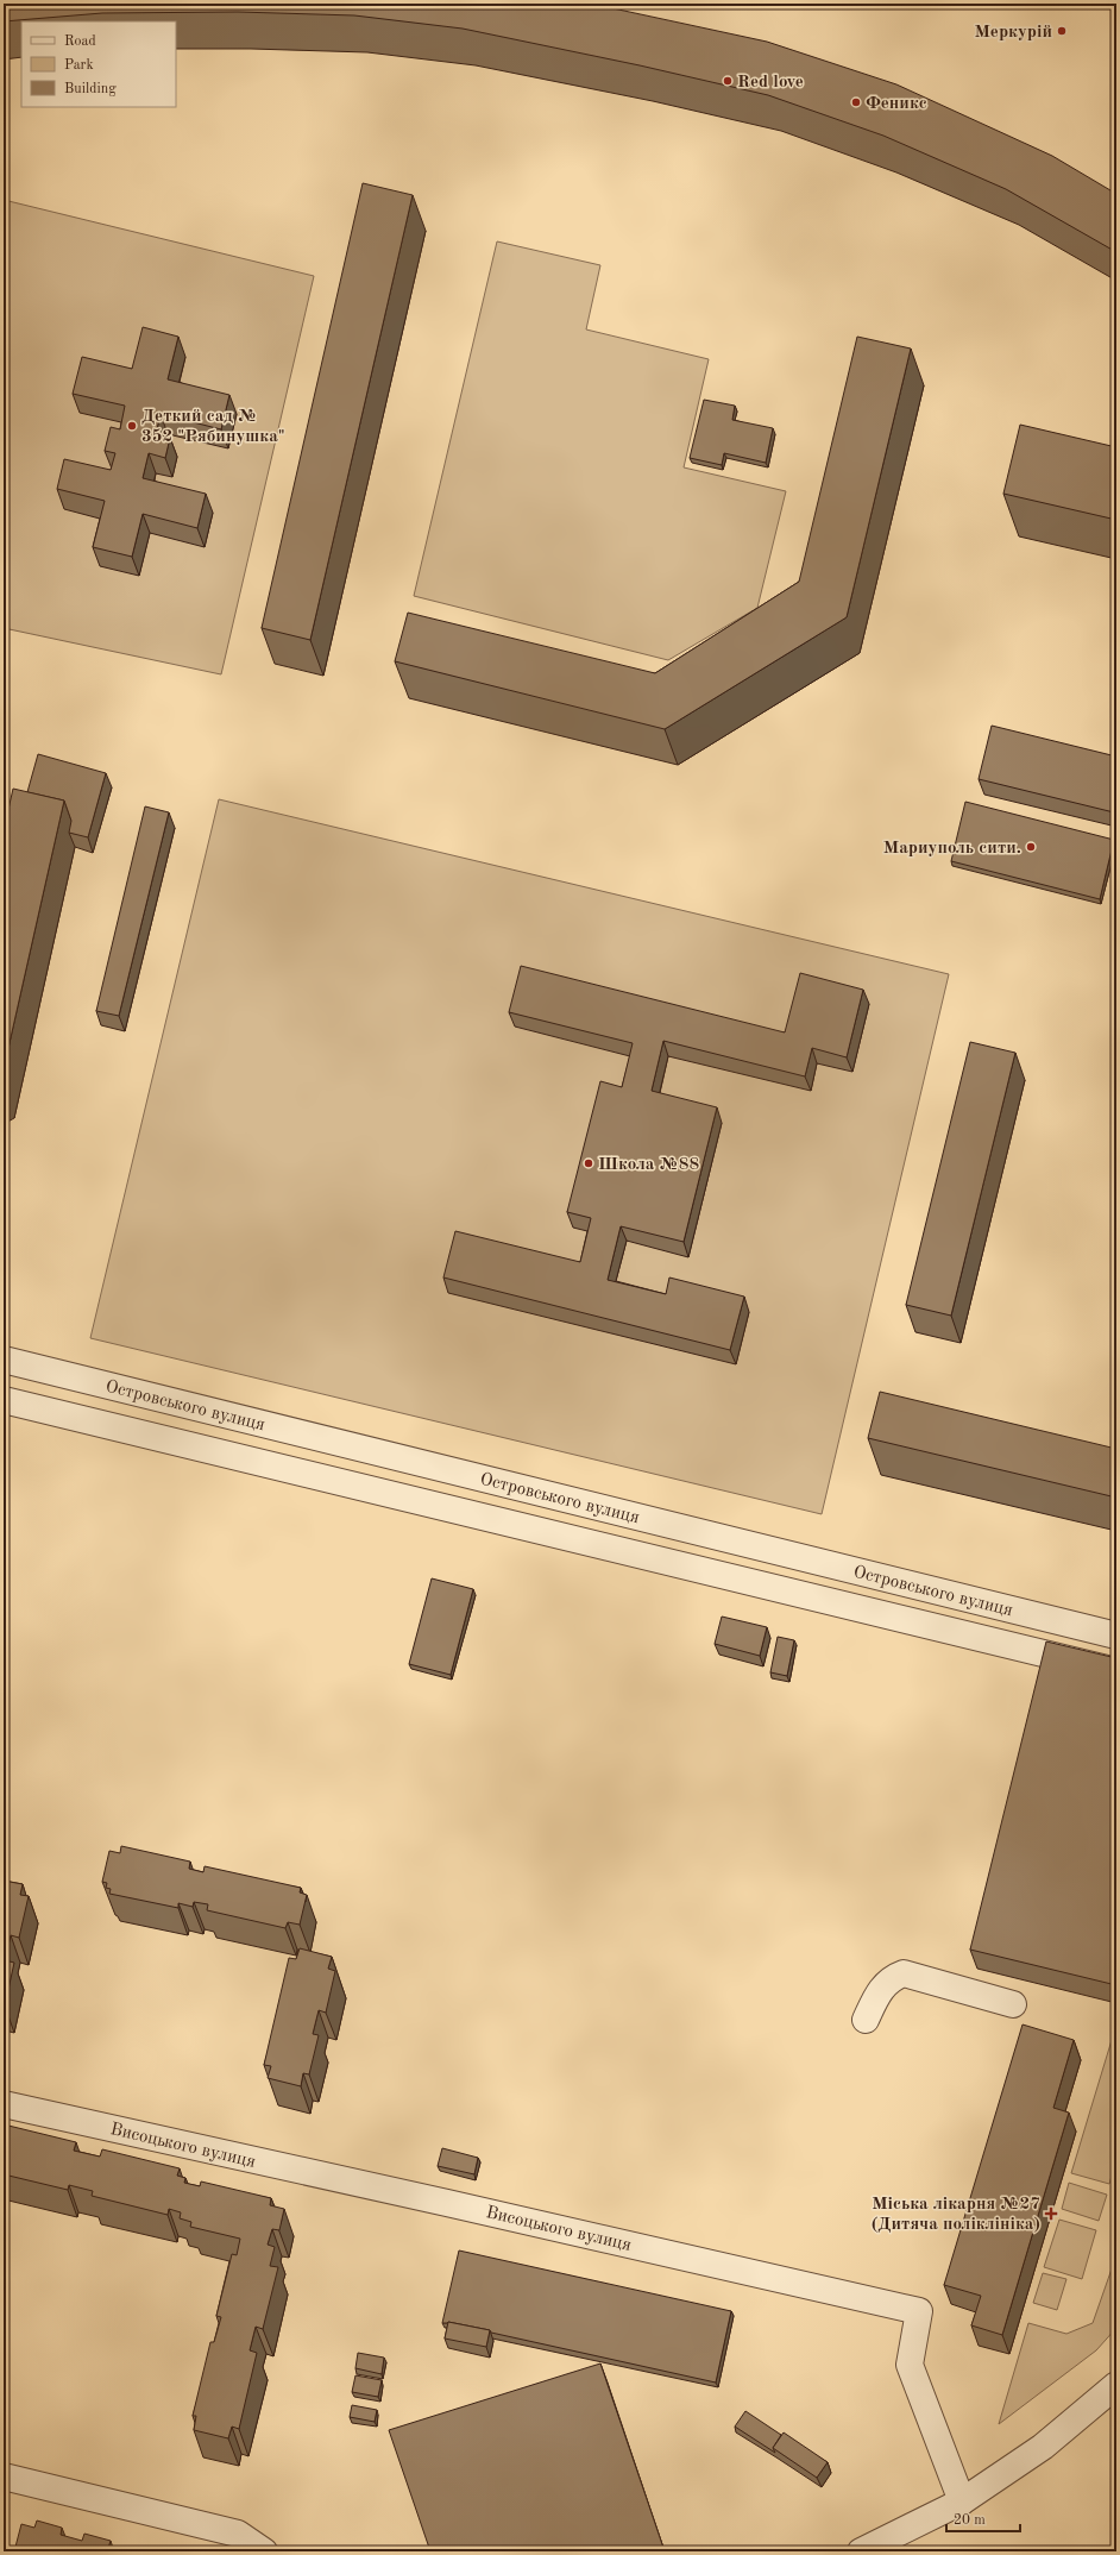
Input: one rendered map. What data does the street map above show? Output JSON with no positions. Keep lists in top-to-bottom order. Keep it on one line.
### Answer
{"streets":{"street":["Островського вулиця","Висоцького вулиця"]},"places":{"other":["Меркурій","Red love","Феникс","Деткий сад № 352 \"Рябинушка\"","Мариуполь сити.","Школа №88"],"health":["Міська лікарня №27 (Дитяча поліклініка)"]},"legend":["Road","Park","Building"],"scale_bar":"20 m"}
